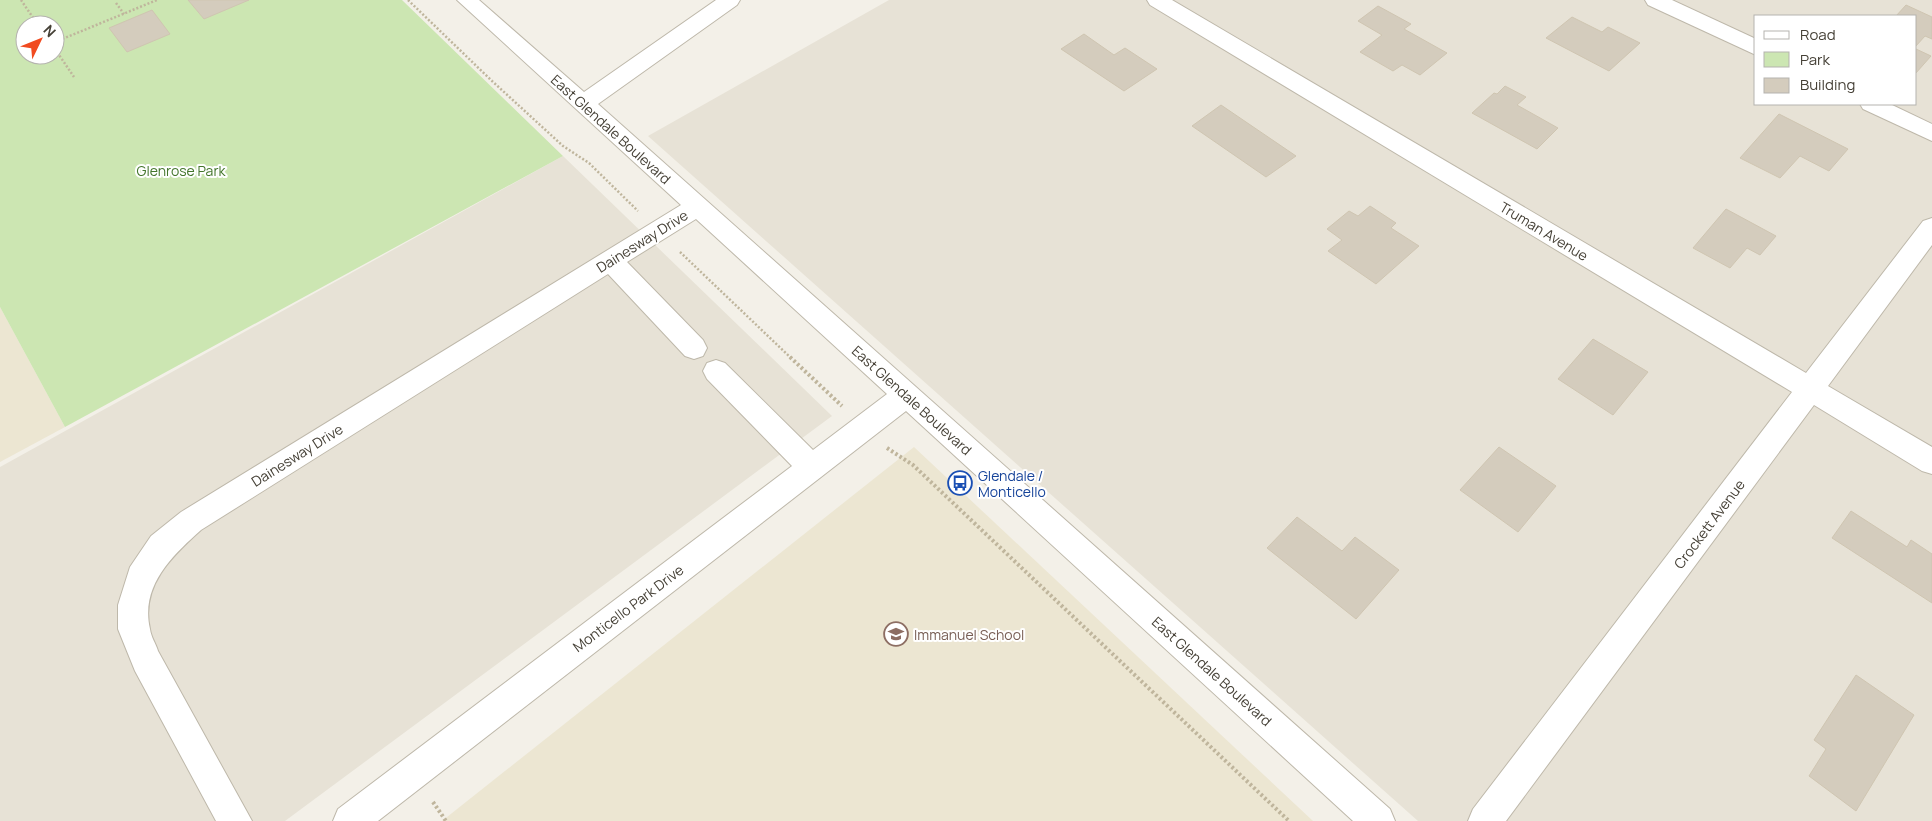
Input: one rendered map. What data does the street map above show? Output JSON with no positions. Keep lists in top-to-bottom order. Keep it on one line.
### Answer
{"streets":{"street":["East Glendale Boulevard","Truman Avenue","Dainesway Drive","Crockett Avenue","Monticello Park Drive"]},"crossings":[["East Glendale Boulevard","Dainesway Drive"],["East Glendale Boulevard","Monticello Park Drive"],["Truman Avenue","Crockett Avenue"]],"parks":["Glenrose Park"],"places":{"bus stop":["Glendale / Monticello"],"school or university":["Immanuel School"]},"legend":["Road","Park","Building"],"north":"top right"}
